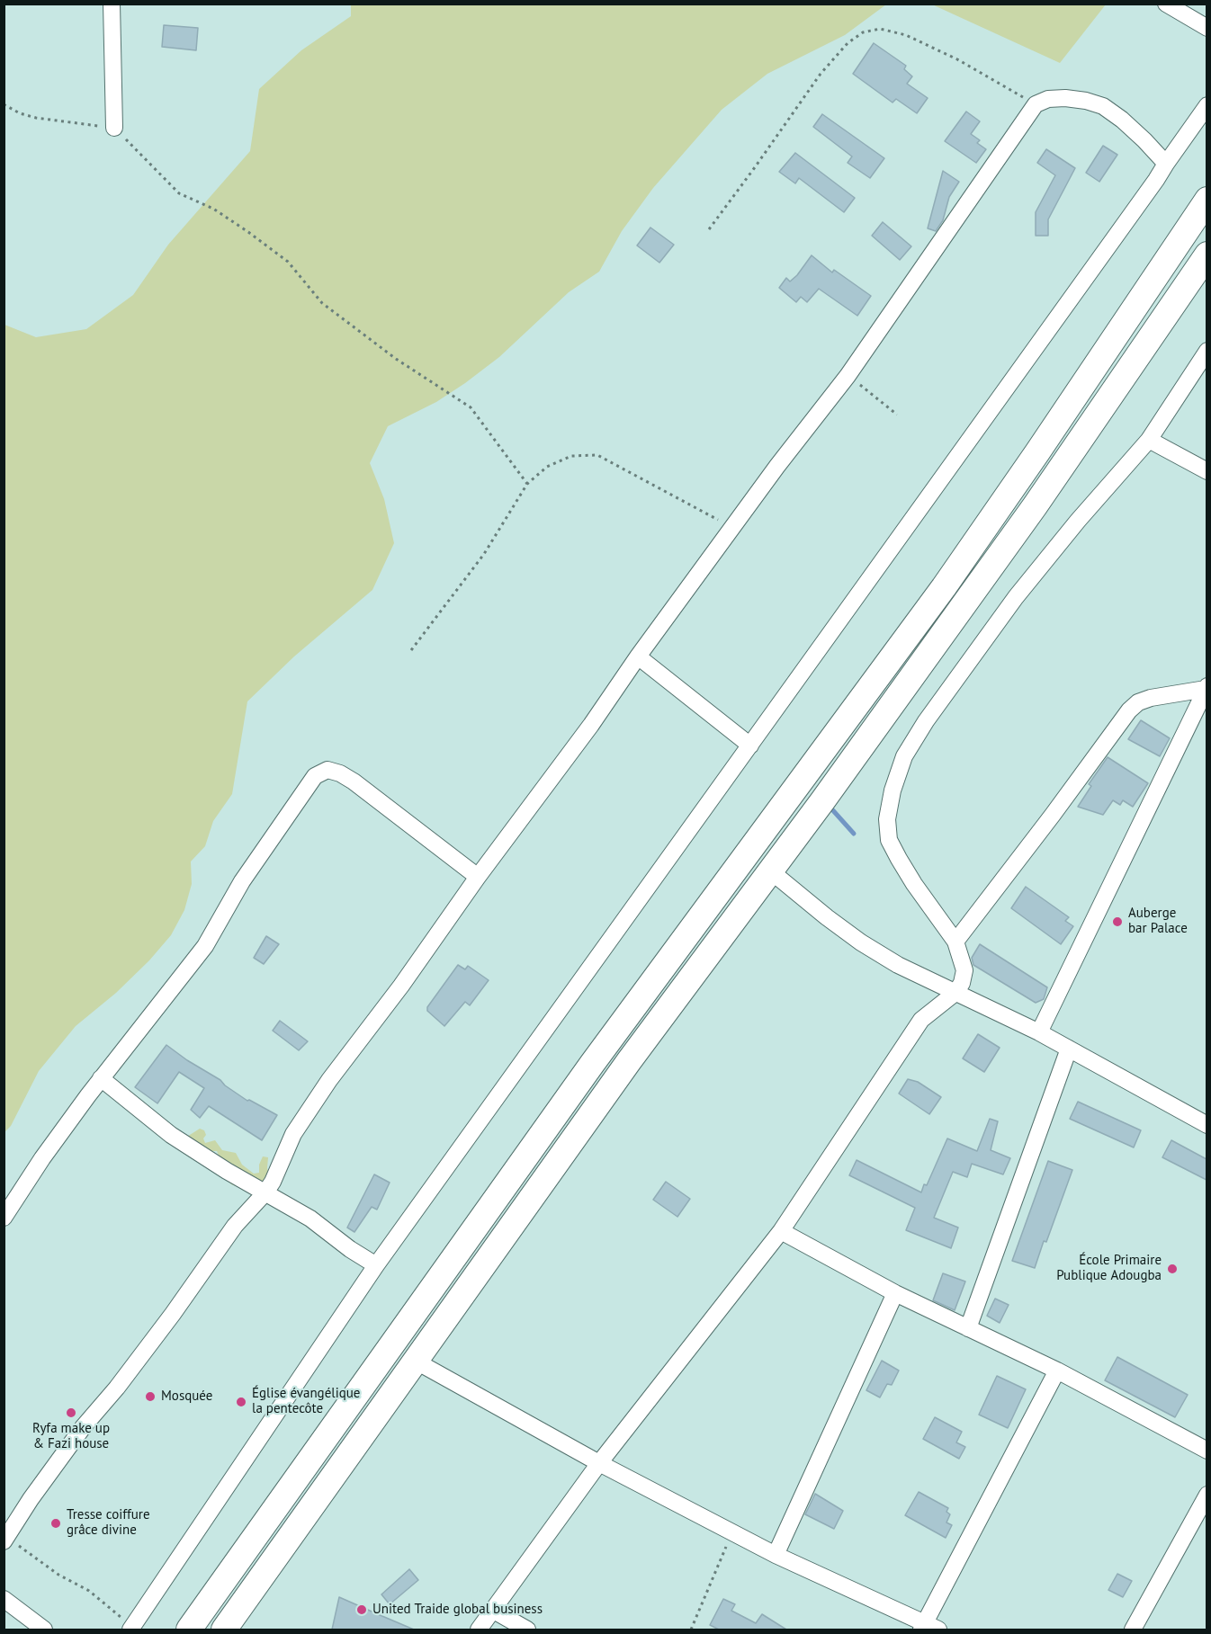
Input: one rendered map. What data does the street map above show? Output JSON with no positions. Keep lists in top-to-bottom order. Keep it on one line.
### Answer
{"places":["Auberge bar Palace","École Primaire Publique Adougba","Mosquée","Église évangélique la pentecôte","Ryfa make up & Fazi house","Tresse coiffure grâce divine","United Traide global business"]}
